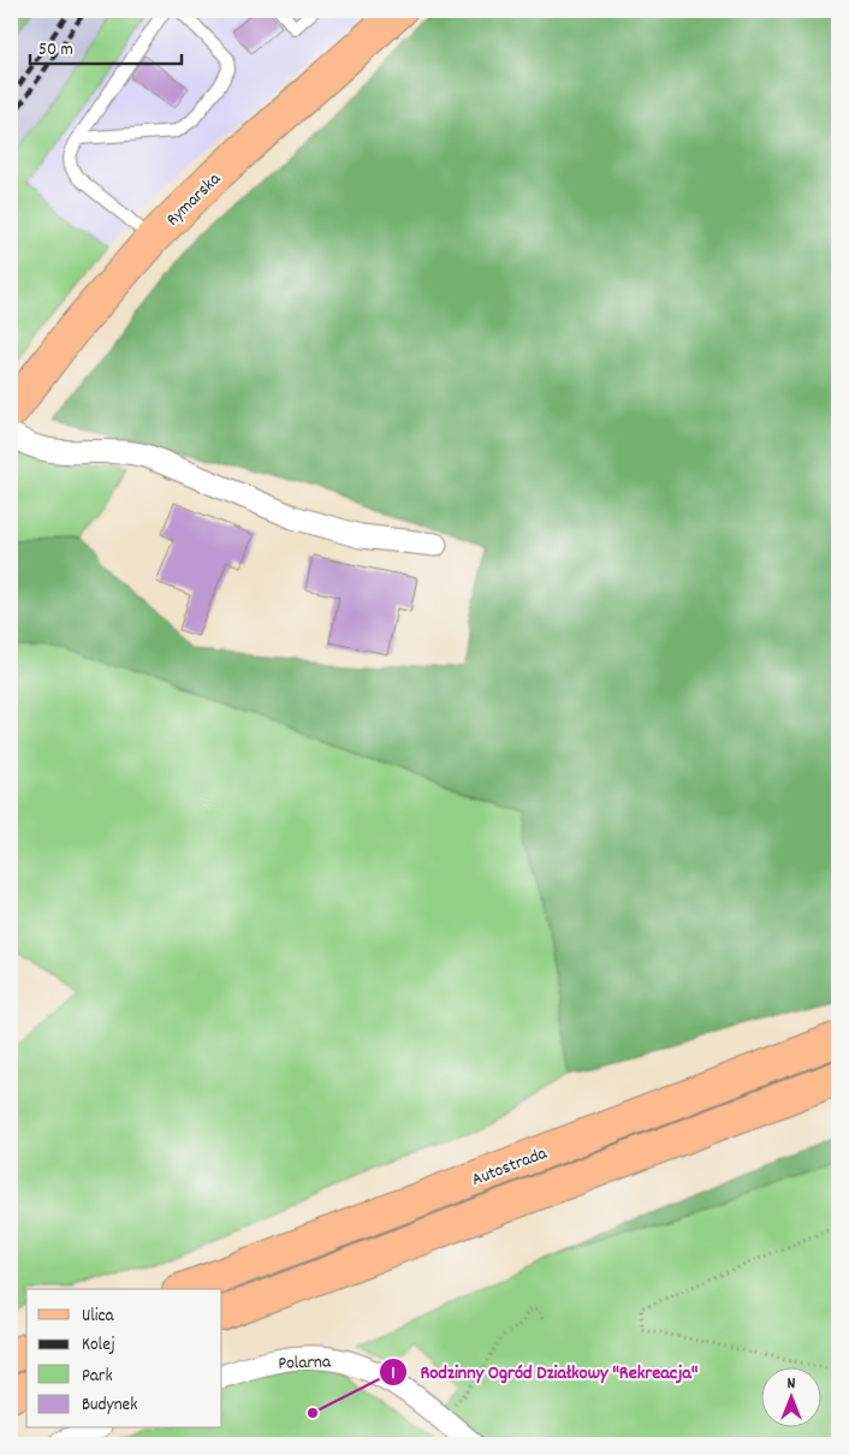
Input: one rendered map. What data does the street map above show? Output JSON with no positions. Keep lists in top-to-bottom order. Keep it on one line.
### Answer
{"streets":{"main road":["Rymarska","Autostrada"],"street":["Polarna"]},"places":["Rodzinny Ogród Działkowy \"Rekreacja\""],"legend":["Ulica","Kolej","Park","Budynek"],"scale_bar":"50 m","north":"top"}
